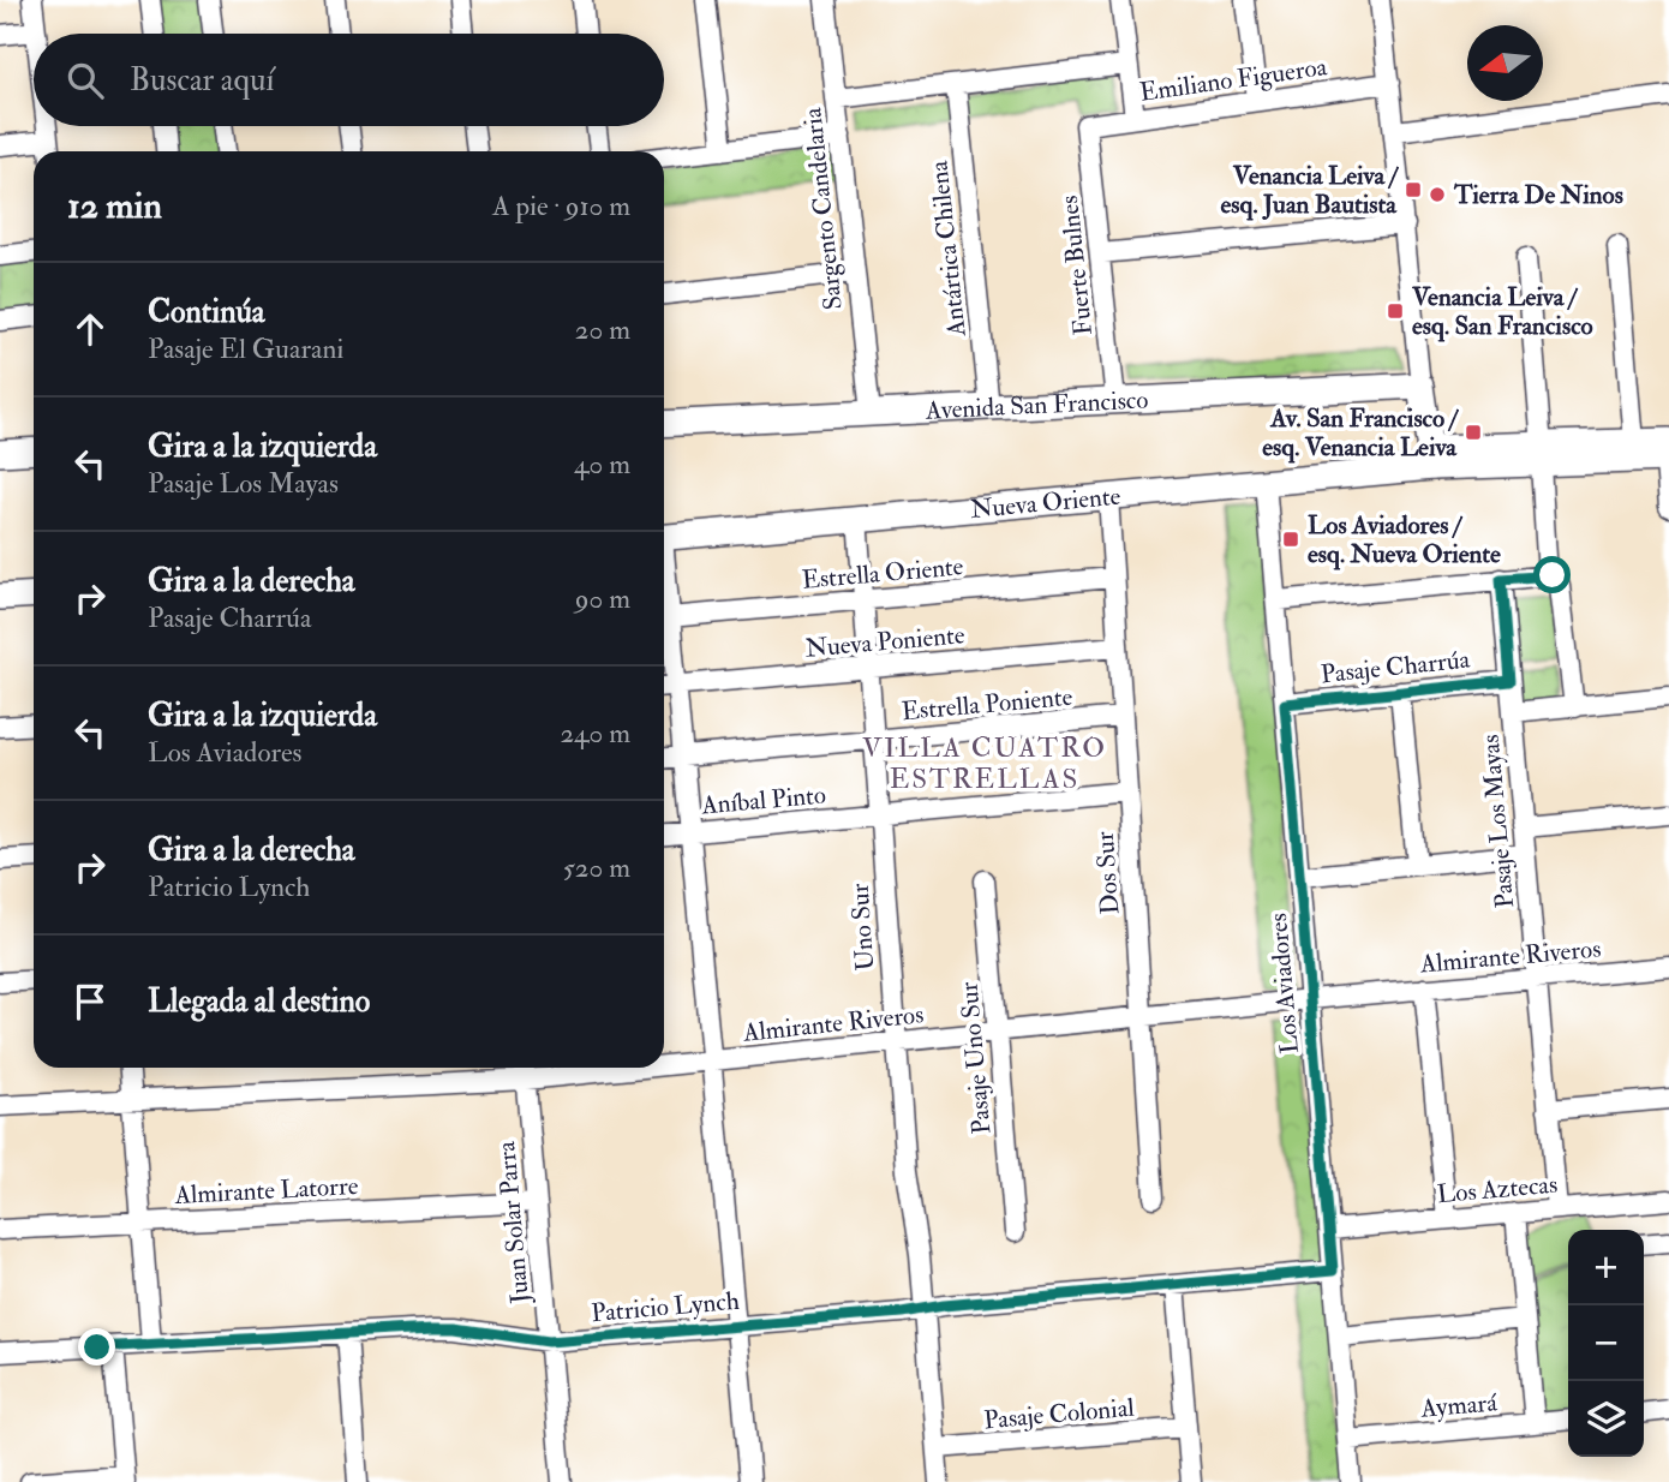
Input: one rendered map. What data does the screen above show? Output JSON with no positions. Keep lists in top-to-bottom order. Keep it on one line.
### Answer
{"streets":{"main road":["Avenida San Francisco","Nueva Oriente"],"street":["Emiliano Figueroa","Sargento Candelaria","Antártica Chilena","Fuerte Bulnes","Estrella Oriente","Nueva Poniente","Pasaje Charrúa","Estrella Poniente","Aníbal Pinto","Pasaje Los Mayas","Dos Sur","Uno Sur","Almirante Riveros","Los Aviadores","Pasaje Uno Sur","Los Aztecas","Almirante Latorre","Juan Solar Parra","Patricio Lynch","Aymará","Pasaje Colonial"]},"crossings":[["Emiliano Figueroa","Sargento Candelaria"],["Emiliano Figueroa","Antártica Chilena"],["Emiliano Figueroa","Fuerte Bulnes"],["Sargento Candelaria","Avenida San Francisco"],["Antártica Chilena","Avenida San Francisco"],["Fuerte Bulnes","Avenida San Francisco"],["Nueva Oriente","Dos Sur"],["Nueva Oriente","Uno Sur"],["Nueva Oriente","Los Aviadores"],["Estrella Oriente","Dos Sur"],["Estrella Oriente","Uno Sur"],["Nueva Poniente","Dos Sur"],["Nueva Poniente","Uno Sur"],["Pasaje Charrúa","Pasaje Los Mayas"],["Pasaje Charrúa","Los Aviadores"],["Estrella Poniente","Dos Sur"],["Estrella Poniente","Uno Sur"],["Aníbal Pinto","Dos Sur"],["Aníbal Pinto","Uno Sur"],["Pasaje Los Mayas","Almirante Riveros"],["Pasaje Los Mayas","Los Aztecas"],["Dos Sur","Almirante Riveros"],["Uno Sur","Almirante Riveros"],["Uno Sur","Patricio Lynch"],["Uno Sur","Pasaje Colonial"],["Almirante Riveros","Los Aviadores"],["Almirante Riveros","Pasaje Uno Sur"],["Almirante Riveros","Juan Solar Parra"],["Los Aviadores","Los Aztecas"],["Los Aviadores","Patricio Lynch"],["Los Aviadores","Aymará"],["Almirante Latorre","Juan Solar Parra"],["Juan Solar Parra","Patricio Lynch"]],"districts":["VILLA CUATRO ESTRELLAS"],"places":{"transit":["Venancia Leiva / esq. Juan Bautista","Venancia Leiva / esq. San Francisco","Av. San Francisco / esq. Venancia Leiva","Los Aviadores / esq. Nueva Oriente"],"other":["Tierra De Ninos"]},"north":"left","page":{"search":"Buscar aquí","heading":["12 min","A pie · 910 m"],"list":[["Continúa","Pasaje El Guarani","20 m"],["Gira a la izquierda","Pasaje Los Mayas","40 m"],["Gira a la derecha","Pasaje Charrúa","90 m"],["Gira a la izquierda","Los Aviadores","240 m"],["Gira a la derecha","Patricio Lynch","520 m"],"Llegada al destino"],"map_buttons":["+","−"]}}
